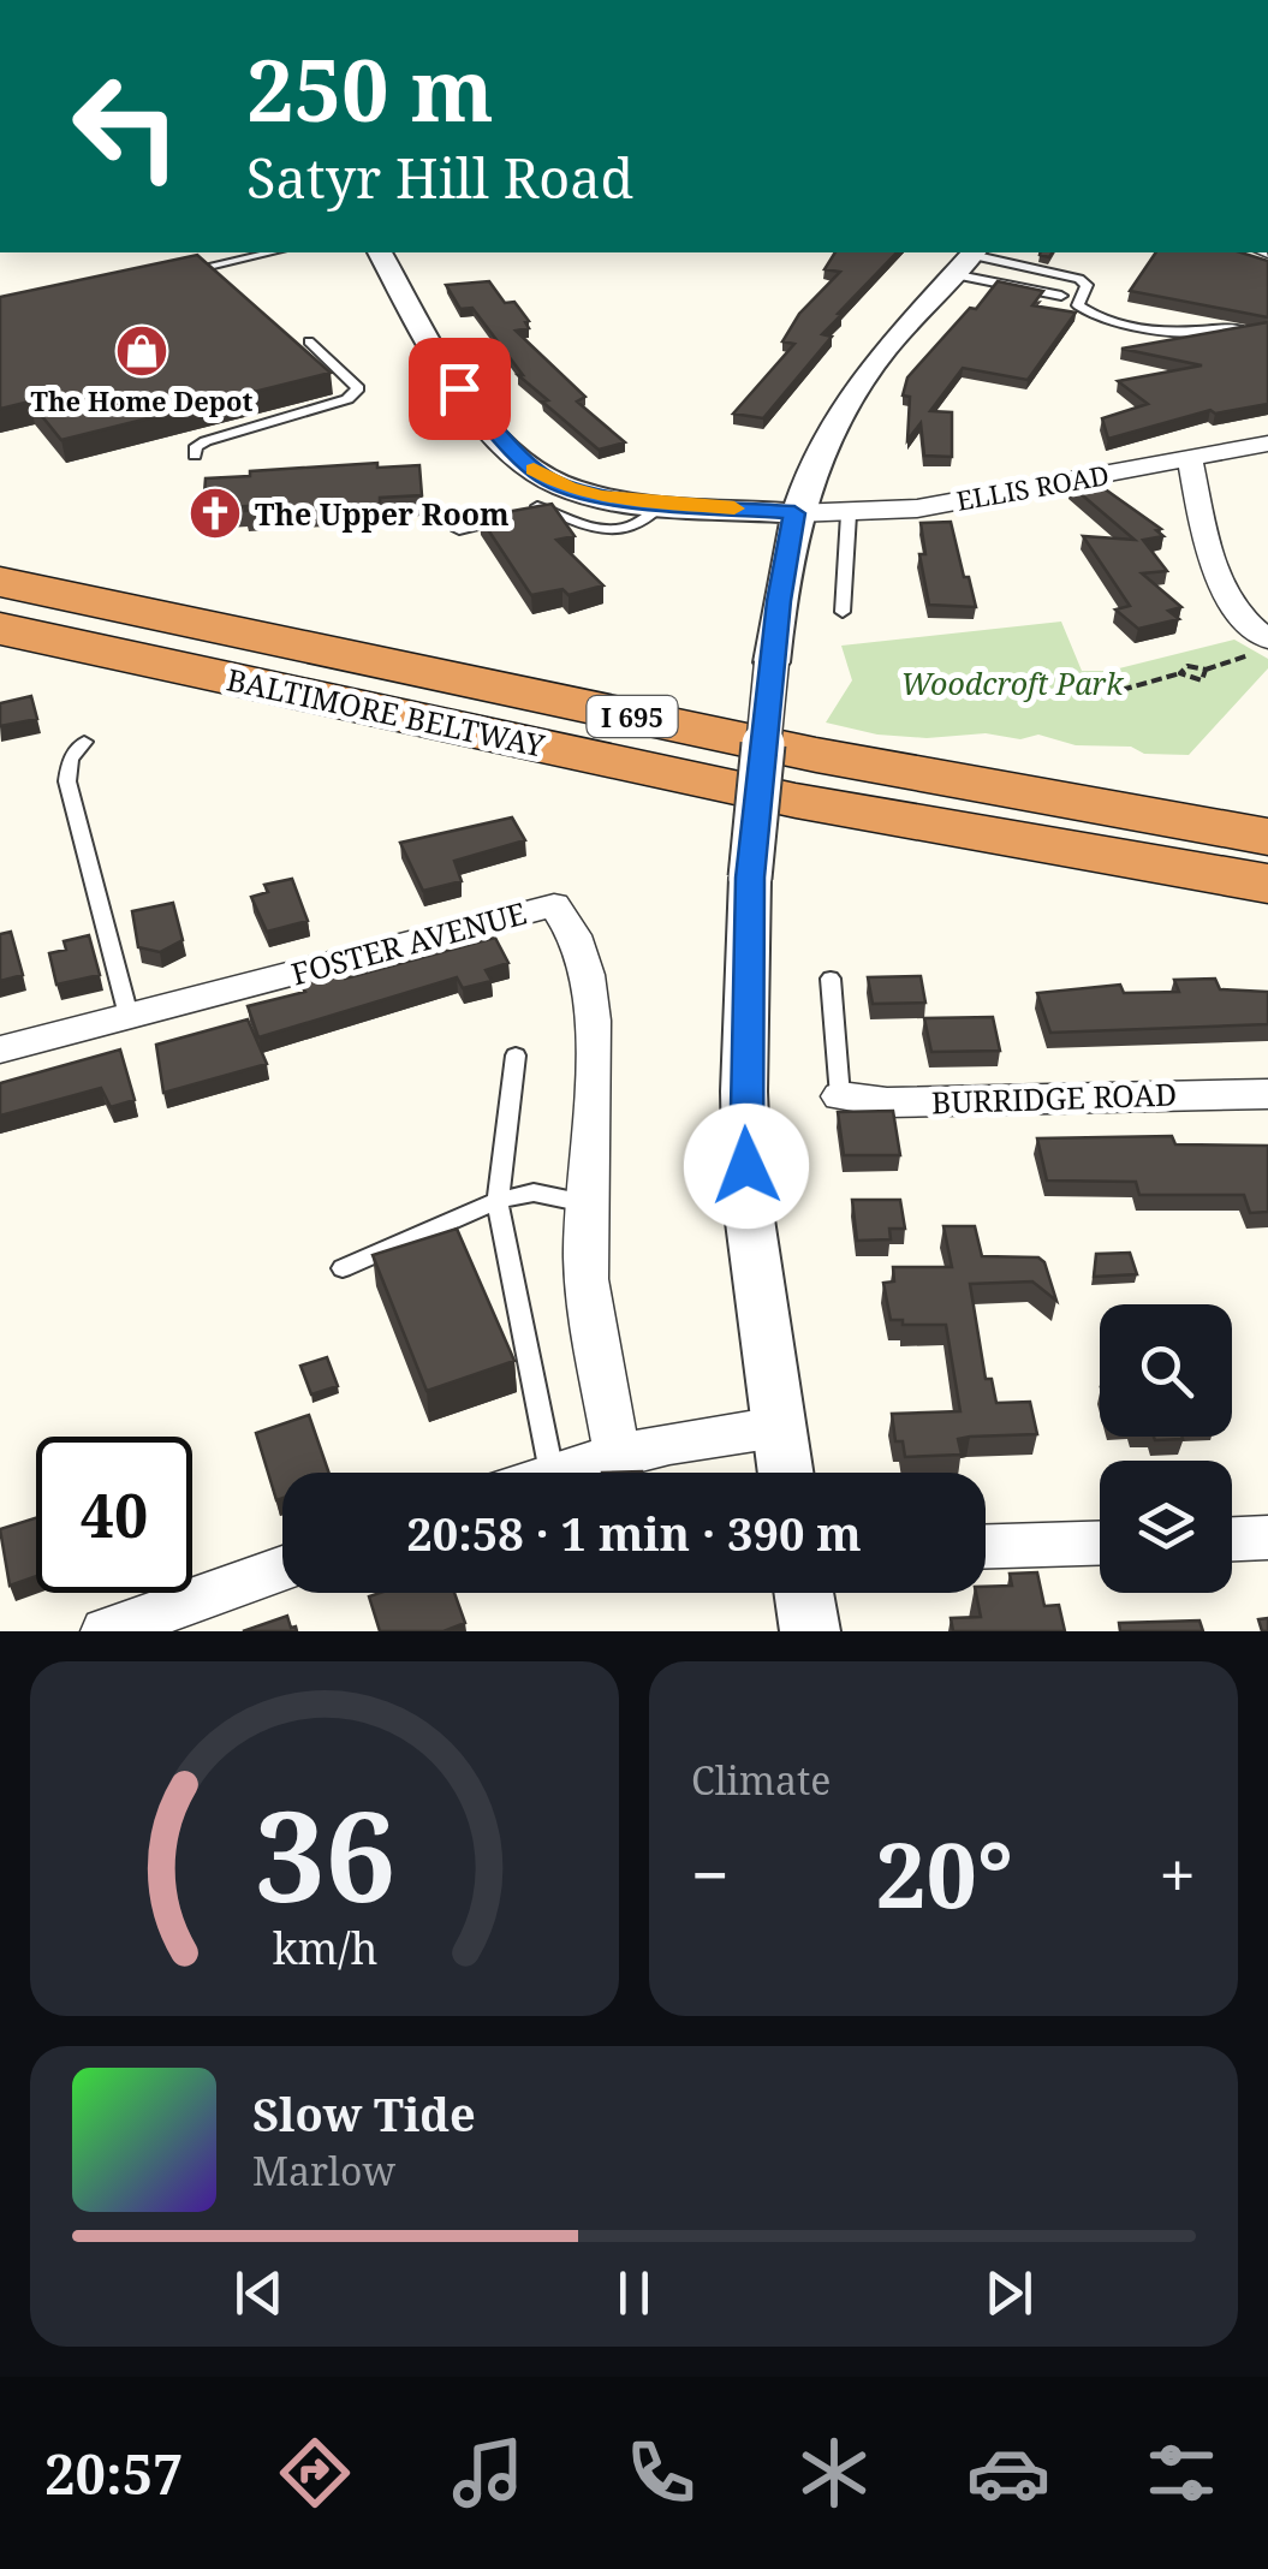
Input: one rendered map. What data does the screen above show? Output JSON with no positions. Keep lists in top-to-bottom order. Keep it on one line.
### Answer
{"streets":{"highway":["BALTIMORE BELTWAY","I 695"],"street":["ELLIS ROAD","FOSTER AVENUE","BURRIDGE ROAD"]},"parks":["Woodcroft Park"],"places":{"shop":["The Home Depot"],"church":["The Upper Room"]},"page":{"turn":["250 m","Satyr Hill Road"],"limit":"40","trip":"20:58 · 1 min · 390 m","tile":"Climate","heat":["−","20°","+"],"song":["Slow Tide","Marlow"],"tabs":"20:57","gauge":["36","km/h"]}}
